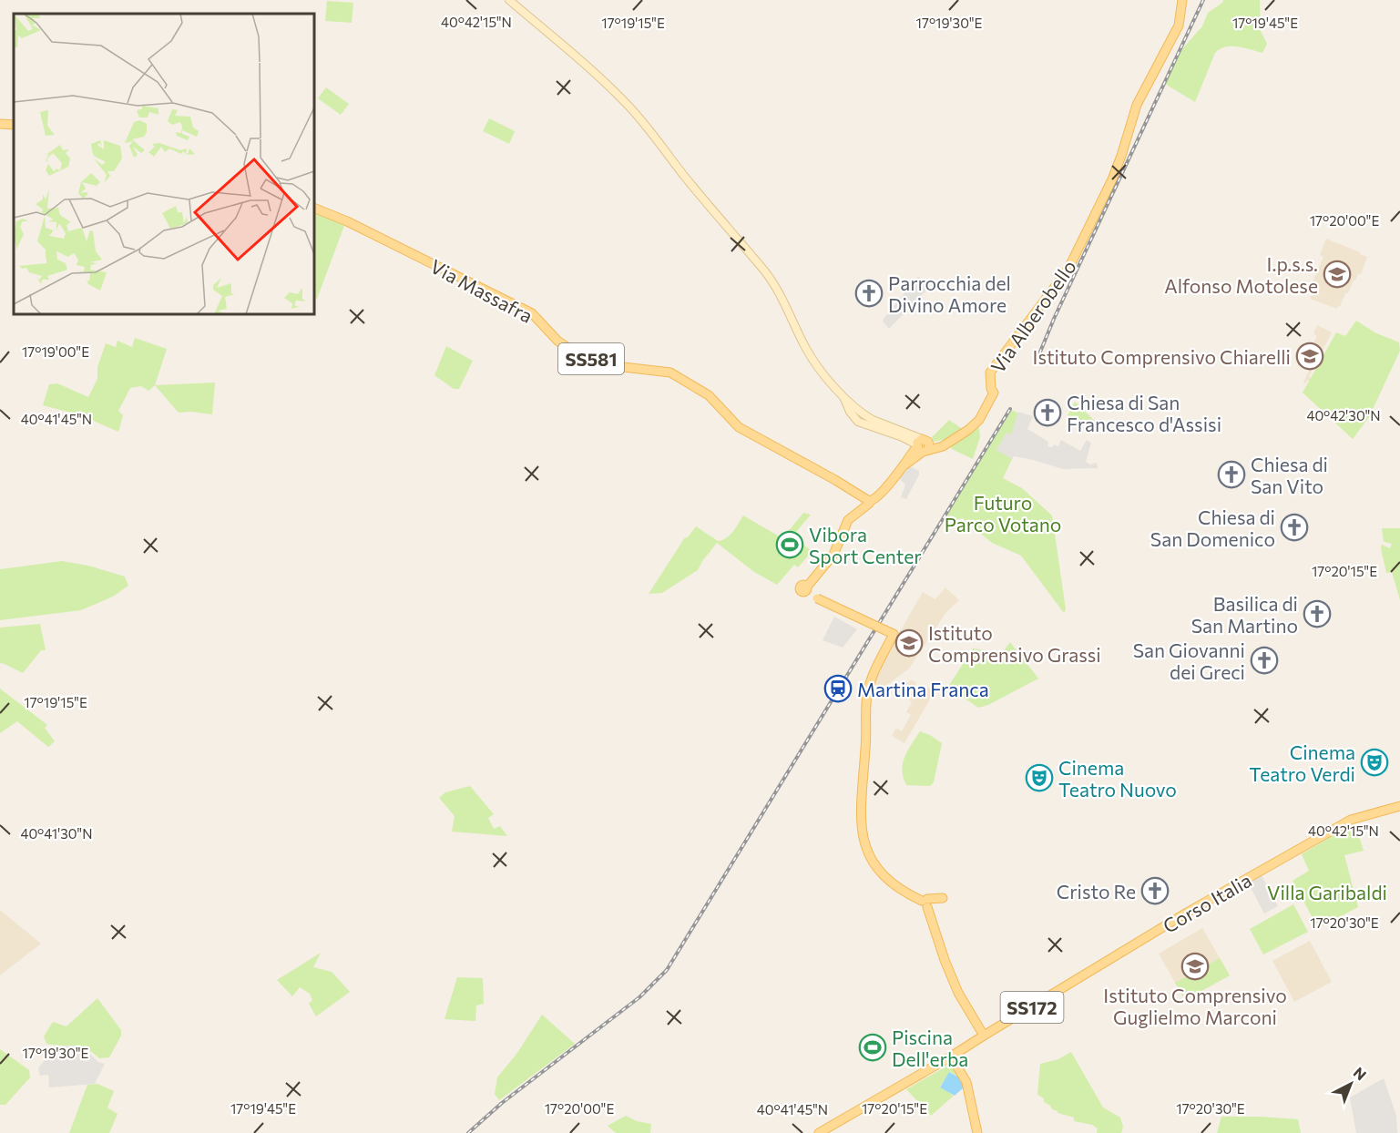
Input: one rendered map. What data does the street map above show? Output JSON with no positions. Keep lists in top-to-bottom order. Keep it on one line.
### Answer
{"streets":{"main road":["Via Massafra","Via Alberobello","SS581","Corso Italia","SS172"]},"crossings":[["Corso Italia","SS172"]],"parks":["Futuro Parco Votano","Villa Garibaldi"],"places":{"school or university":["I.p.s.s. Alfonso Motolese","Istituto Comprensivo Chiarelli","Istituto Comprensivo Grassi","Istituto Comprensivo Guglielmo Marconi"],"church":["Parrocchia del Divino Amore","Chiesa di San Francesco d'Assisi","Chiesa di San Vito","Chiesa di San Domenico","Basilica di San Martino","San Giovanni dei Greci","Cristo Re"],"sports":["Vibora Sport Center","Piscina Dell'erba"],"station":["Martina Franca"],"theatre":["Cinema Teatro Verdi","Cinema Teatro Nuovo"]},"north":"top right","coordinates":["40°42'15\"N","17°19'15\"E","17°19'30\"E","17°19'45\"E","17°20'00\"E","17°19'00\"E","40°42'30\"N","40°41'45\"N","17°20'15\"E","40°41'30\"N","17°20'30\"E"]}
